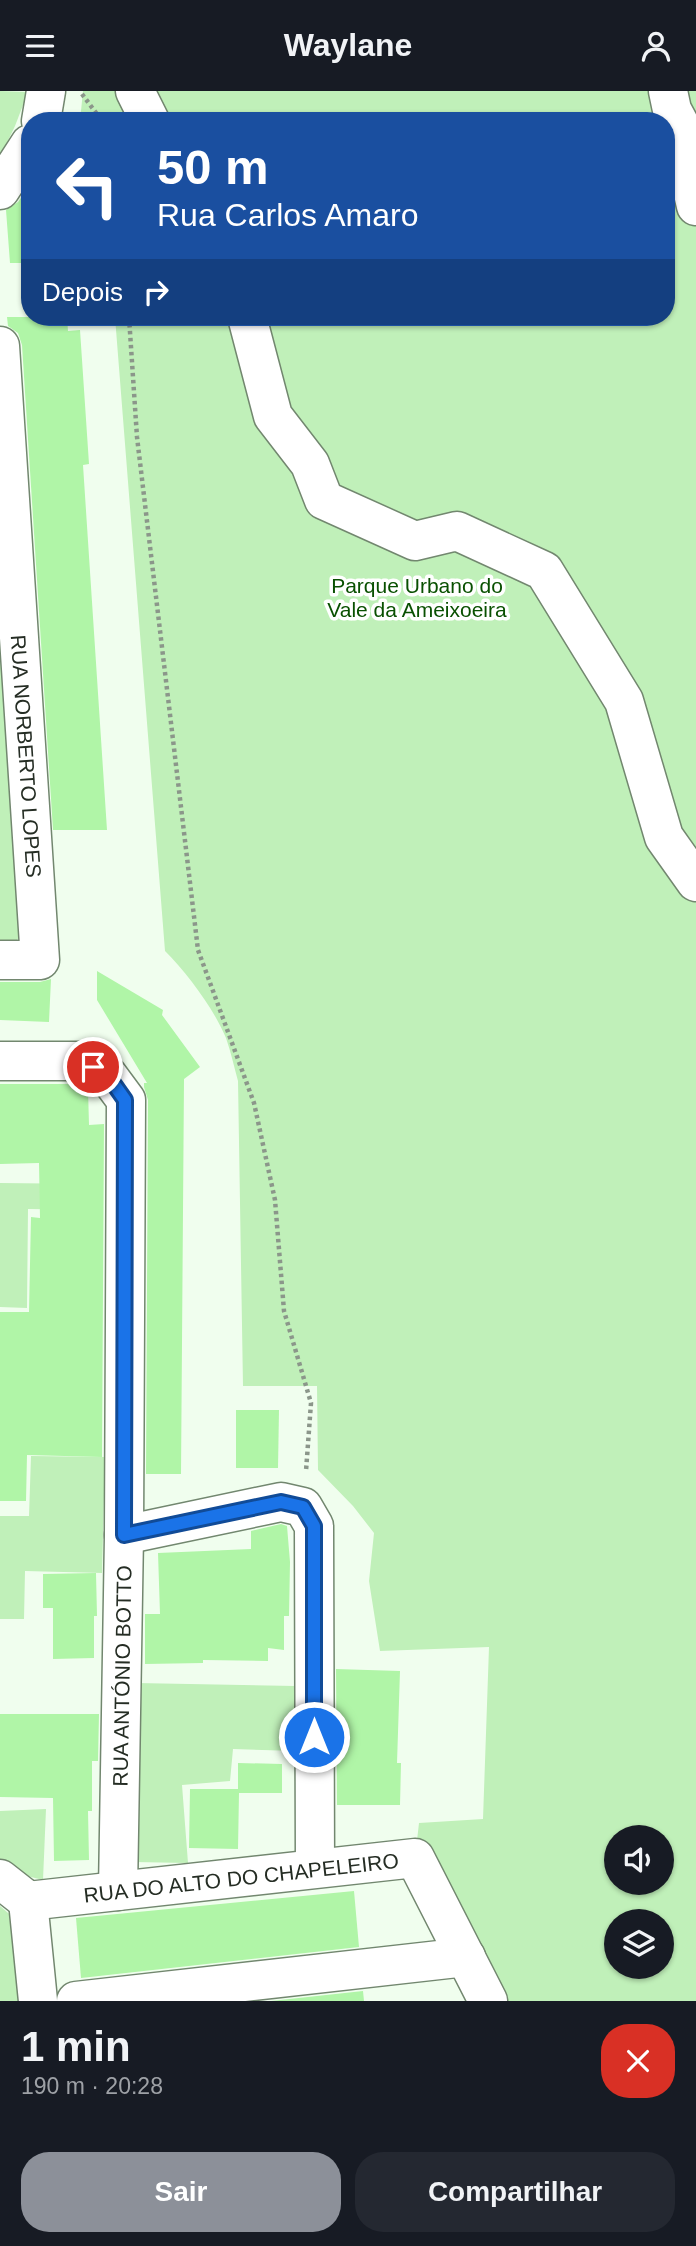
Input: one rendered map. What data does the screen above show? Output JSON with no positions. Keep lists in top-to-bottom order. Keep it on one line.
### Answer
{"streets":{"street":["RUA NORBERTO LOPES","RUA ANTÓNIO BOTTO","RUA DO ALTO DO CHAPELEIRO"]},"crossings":[["RUA ANTÓNIO BOTTO","RUA DO ALTO DO CHAPELEIRO"]],"parks":["Parque Urbano do Vale da Ameixoeira"],"page":{"header":"Waylane","turn":["50 m","Rua Carlos Amaro"],"then":"Depois","heading":["1 min","190 m · 20:28"],"buttons":["Sair","Compartilhar"]}}
